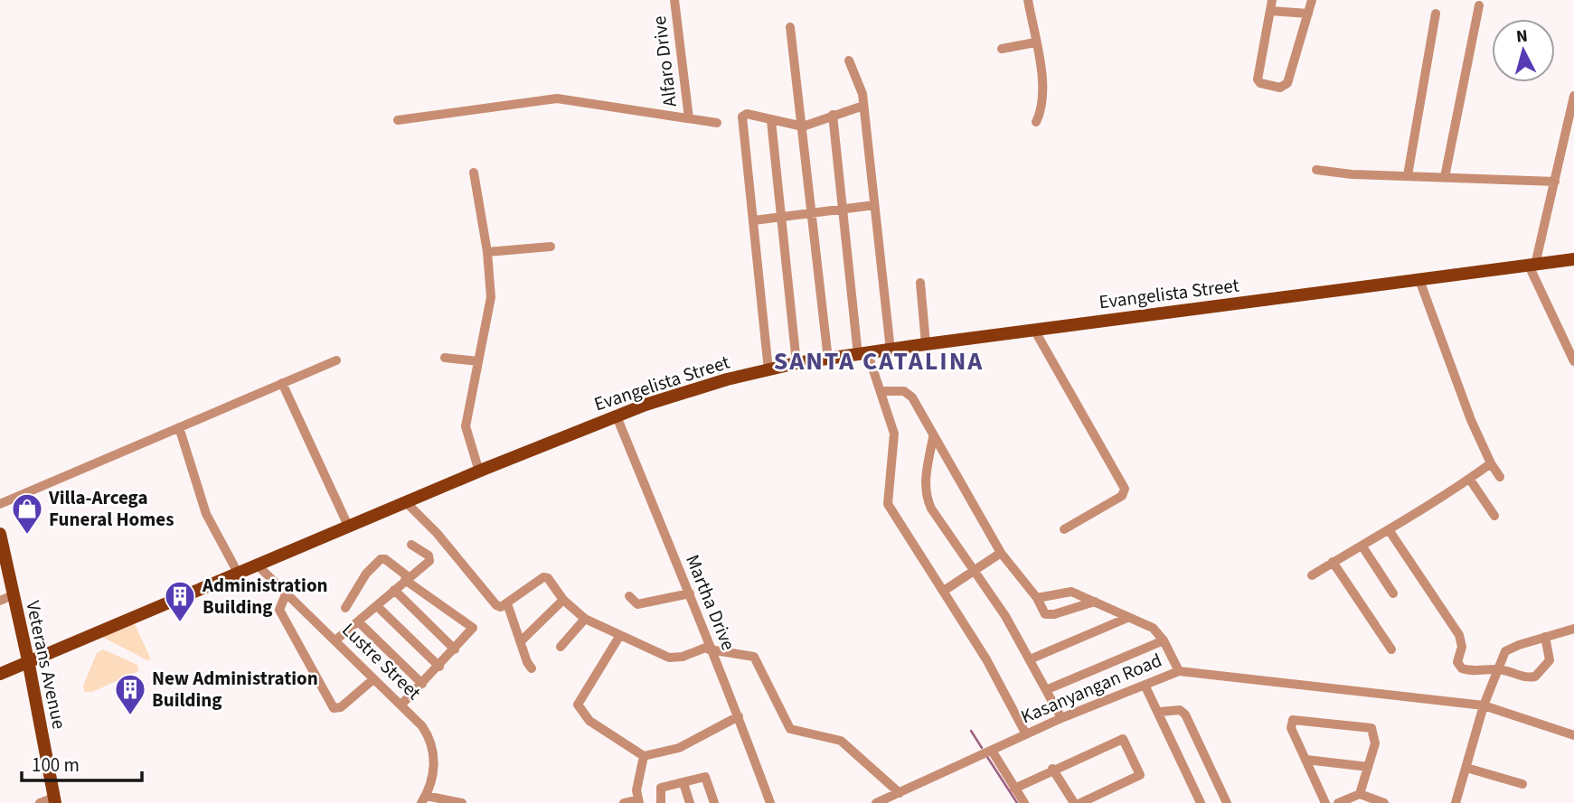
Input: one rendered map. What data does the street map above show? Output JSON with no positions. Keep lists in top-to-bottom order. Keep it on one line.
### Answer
{"streets":{"main road":["Evangelista Street","Veterans Avenue"],"street":["Alfaro Drive","Martha Drive","Lustre Street","Kasanyangan Road"]},"crossings":[["Evangelista Street","Martha Drive"],["Evangelista Street","Lustre Street"],["Evangelista Street","Veterans Avenue"]],"districts":["SANTA CATALINA"],"places":{"shop":["Villa-Arcega Funeral Homes"],"building":["Administration Building","New Administration Building"]},"scale_bar":"100 m","north":"top"}
